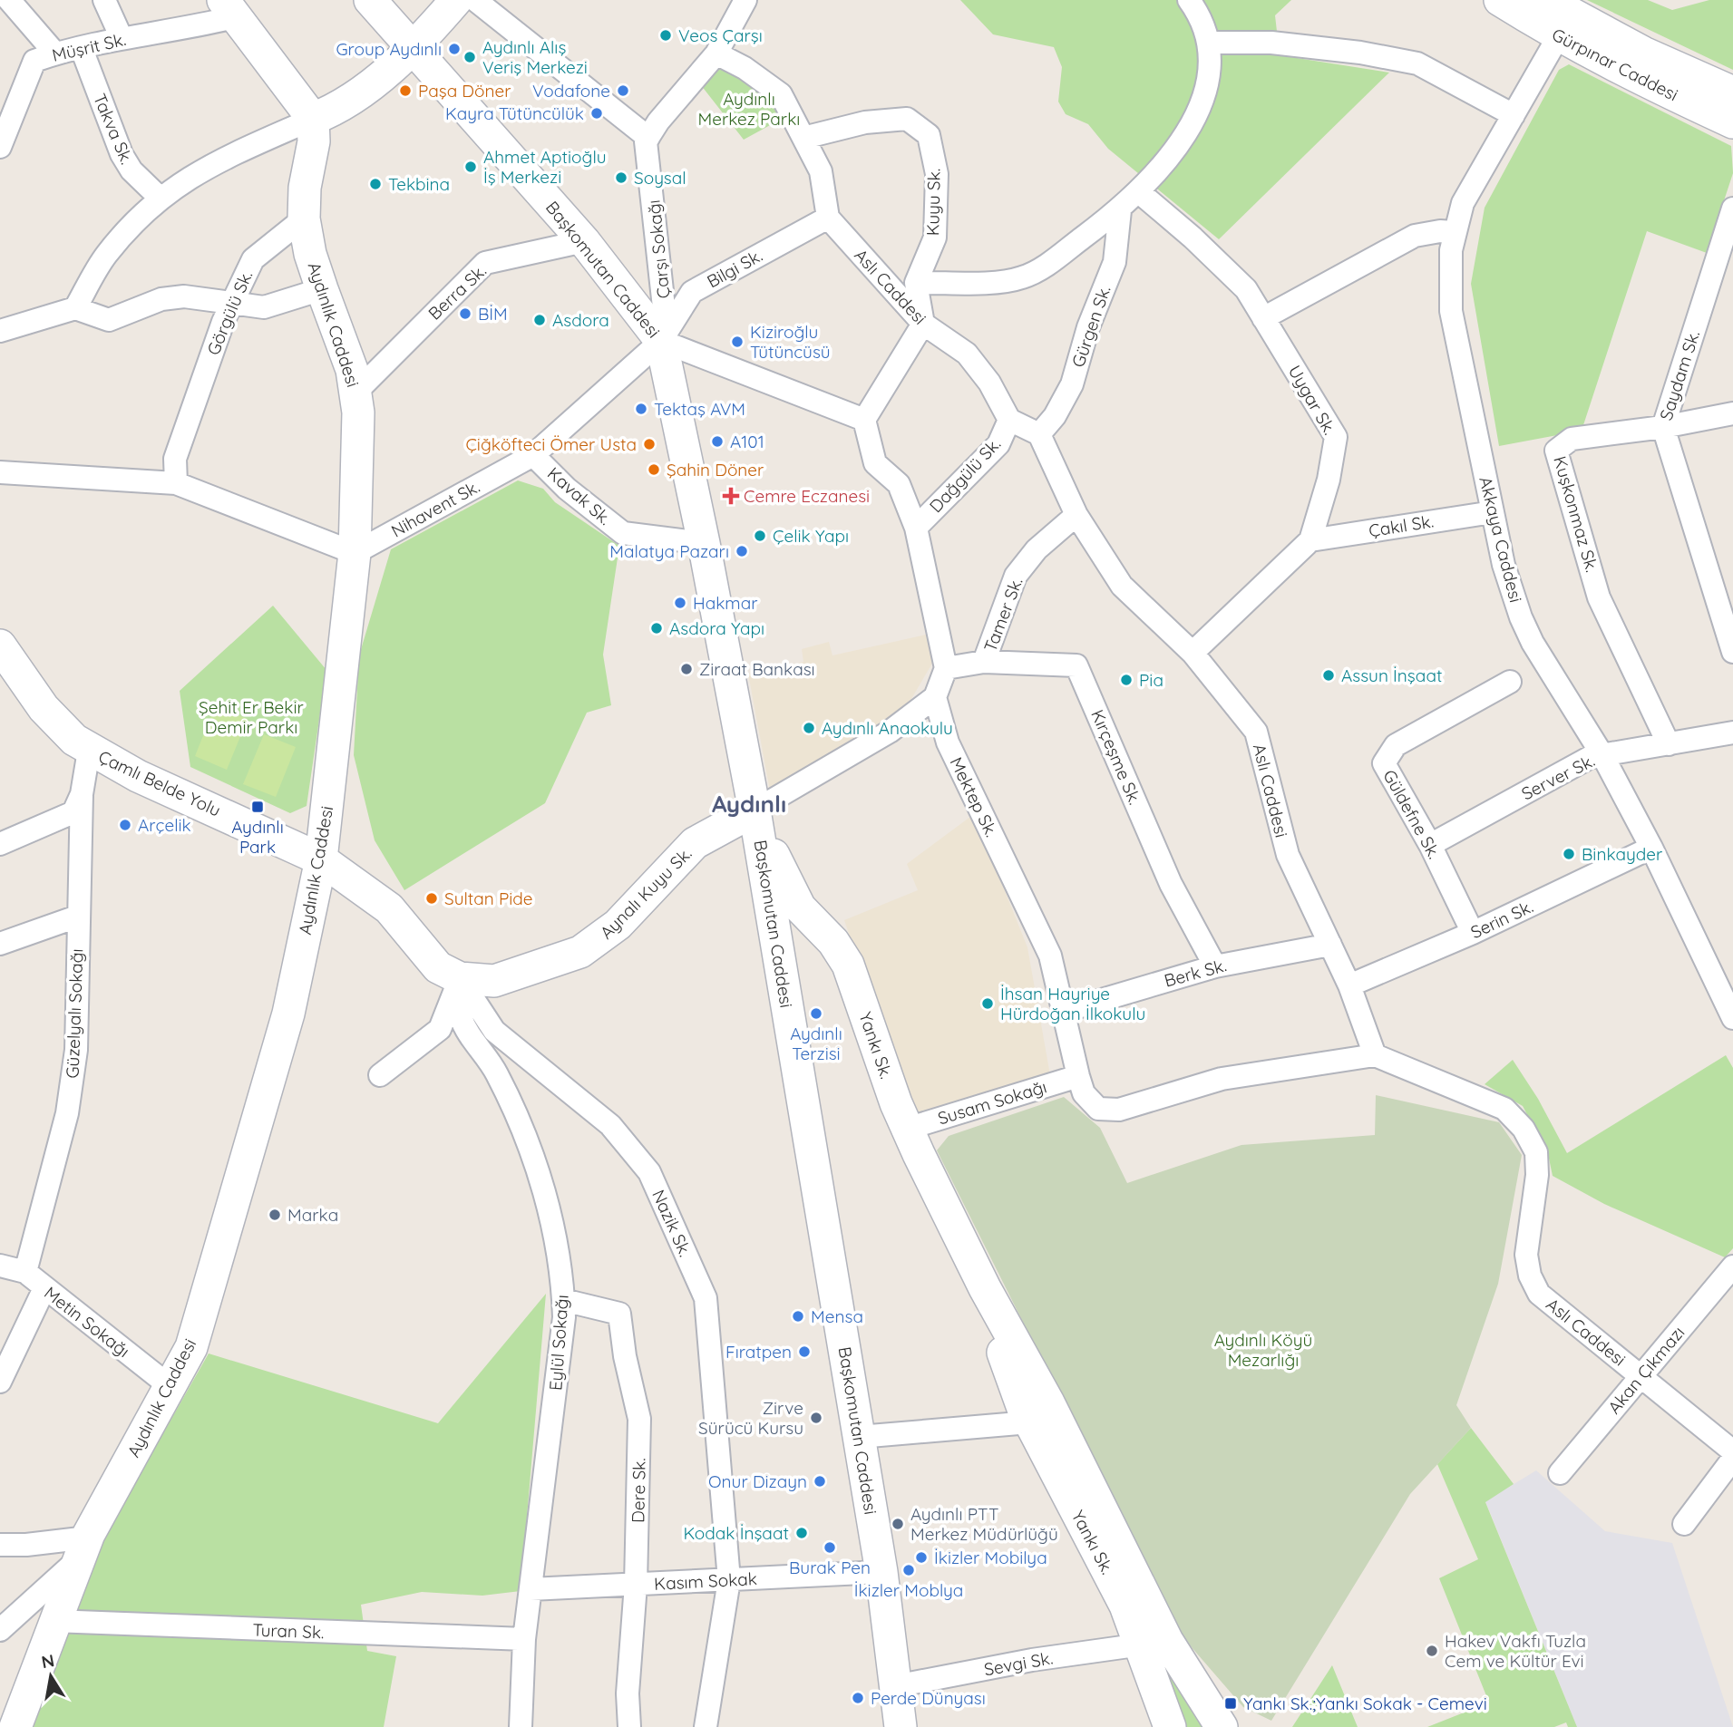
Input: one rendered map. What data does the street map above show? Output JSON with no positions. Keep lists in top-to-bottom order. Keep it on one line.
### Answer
{"streets":{"street":["Müşrit Sk.","Gürpınar Caddesi","Takva Sk.","Kuyu Sk.","Çarşı Sokağı","Bilgi Sk.","Başkomutan Caddesi","Aslı Caddesi","Berra Sk.","Görgülü Sk.","Aydınlık Caddesi","Gürgen Sk.","Saydam Sk.","Uygar Sk.","Dağgülü Sk.","Kavak Sk.","Nihavent Sk.","Kuşkonmaz Sk.","Çakıl Sk.","Akkaya Caddesi","Tamer Sk.","Kırçeşme Sk.","Server Sk.","Çamlı Belde Yolu","Mektep Sk.","Güldefne Sk.","Aynalı Kuyu Sk.","Serin Sk.","Berk Sk.","Güzelyalı Sokağı","Yankı Sk.","Susam Sokağı","Nazik Sk.","Metin Sokağı","Eylül Sokağı","Akan Çıkmazı","Dere Sk.","Kasım Sokak","Turan Sk.","Sevgi Sk."]},"crossings":[["Müşrit Sk.","Takva Sk."],["Gürpınar Caddesi","Akkaya Caddesi"],["Çarşı Sokağı","Bilgi Sk."],["Çarşı Sokağı","Başkomutan Caddesi"],["Çarşı Sokağı","Nihavent Sk."],["Bilgi Sk.","Başkomutan Caddesi"],["Bilgi Sk.","Aslı Caddesi"],["Bilgi Sk.","Nihavent Sk."],["Başkomutan Caddesi","Berra Sk."],["Başkomutan Caddesi","Kavak Sk."],["Başkomutan Caddesi","Nihavent Sk."],["Başkomutan Caddesi","Aynalı Kuyu Sk."],["Başkomutan Caddesi","Yankı Sk."],["Başkomutan Caddesi","Kasım Sokak"],["Başkomutan Caddesi","Sevgi Sk."],["Aslı Caddesi","Gürgen Sk."],["Aslı Caddesi","Uygar Sk."],["Aslı Caddesi","Dağgülü Sk."],["Aslı Caddesi","Tamer Sk."],["Aslı Caddesi","Mektep Sk."],["Aslı Caddesi","Serin Sk."],["Aslı Caddesi","Berk Sk."],["Aslı Caddesi","Akan Çıkmazı"],["Berra Sk.","Aydınlık Caddesi"],["Görgülü Sk.","Aydınlık Caddesi"],["Aydınlık Caddesi","Nihavent Sk."],["Aydınlık Caddesi","Çamlı Belde Yolu"],["Aydınlık Caddesi","Nazik Sk."],["Aydınlık Caddesi","Metin Sokağı"],["Aydınlık Caddesi","Turan Sk."],["Saydam Sk.","Kuşkonmaz Sk."],["Uygar Sk.","Çakıl Sk."],["Kavak Sk.","Nihavent Sk."],["Kuşkonmaz Sk.","Server Sk."],["Çakıl Sk.","Akkaya Caddesi"],["Akkaya Caddesi","Server Sk."],["Akkaya Caddesi","Serin Sk."],["Tamer Sk.","Kırçeşme Sk."],["Kırçeşme Sk.","Berk Sk."],["Server Sk.","Güldefne Sk."],["Çamlı Belde Yolu","Güzelyalı Sokağı"],["Çamlı Belde Yolu","Nazik Sk."],["Mektep Sk.","Berk Sk."],["Mektep Sk.","Susam Sokağı"],["Güldefne Sk.","Serin Sk."],["Aynalı Kuyu Sk.","Yankı Sk."],["Aynalı Kuyu Sk.","Nazik Sk."],["Aynalı Kuyu Sk.","Eylül Sokağı"],["Güzelyalı Sokağı","Metin Sokağı"],["Yankı Sk.","Susam Sokağı"],["Yankı Sk.","Sevgi Sk."],["Nazik Sk.","Eylül Sokağı"],["Nazik Sk.","Kasım Sokak"],["Eylül Sokağı","Dere Sk."],["Eylül Sokağı","Kasım Sokak"],["Eylül Sokağı","Turan Sk."],["Dere Sk.","Kasım Sokak"]],"districts":["Aydınlı"],"parks":["Aydınlı Merkez Parkı","Şehit Er Bekir Demir Parkı","Aydınlı Köyü Mezarlığı"],"places":{"other":["Veos Çarşı","Group Aydınlı","Aydınlı Alış Veriş Merkezi","Paşa Döner","Vodafone","Kayra Tütüncülük","Ahmet Aptioğlu İş Merkezi","Soysal","Tekbina","BİM","Asdora","Kiziroğlu Tütüncüsü","Tektaş AVM","A101","Çiğköfteci Ömer Usta","Şahin Döner","Çelik Yapı","Malatya Pazarı","Hakmar","Asdora Yapı","Ziraat Bankası","Assun İnşaat","Pia","Aydınlı Anaokulu","Arçelik","Binkayder","Sultan Pide","İhsan Hayriye Hürdoğan İlkokulu","Aydınlı Terzisi","Marka","Mensa","Fıratpen","Zirve Sürücü Kursu","Onur Dizayn","Aydınlı PTT Merkez Müdürlüğü","Kodak İnşaat","Burak Pen","İkizler Mobilya","İkizler Moblya","Hakev Vakfı Tuzla Cem ve Kültür Evi","Perde Dünyası"],"health":["Cemre Eczanesi"],"transit":["Aydınlı Park","Yankı Sk.;Yankı Sokak - Cemevi"]},"north":"top"}
